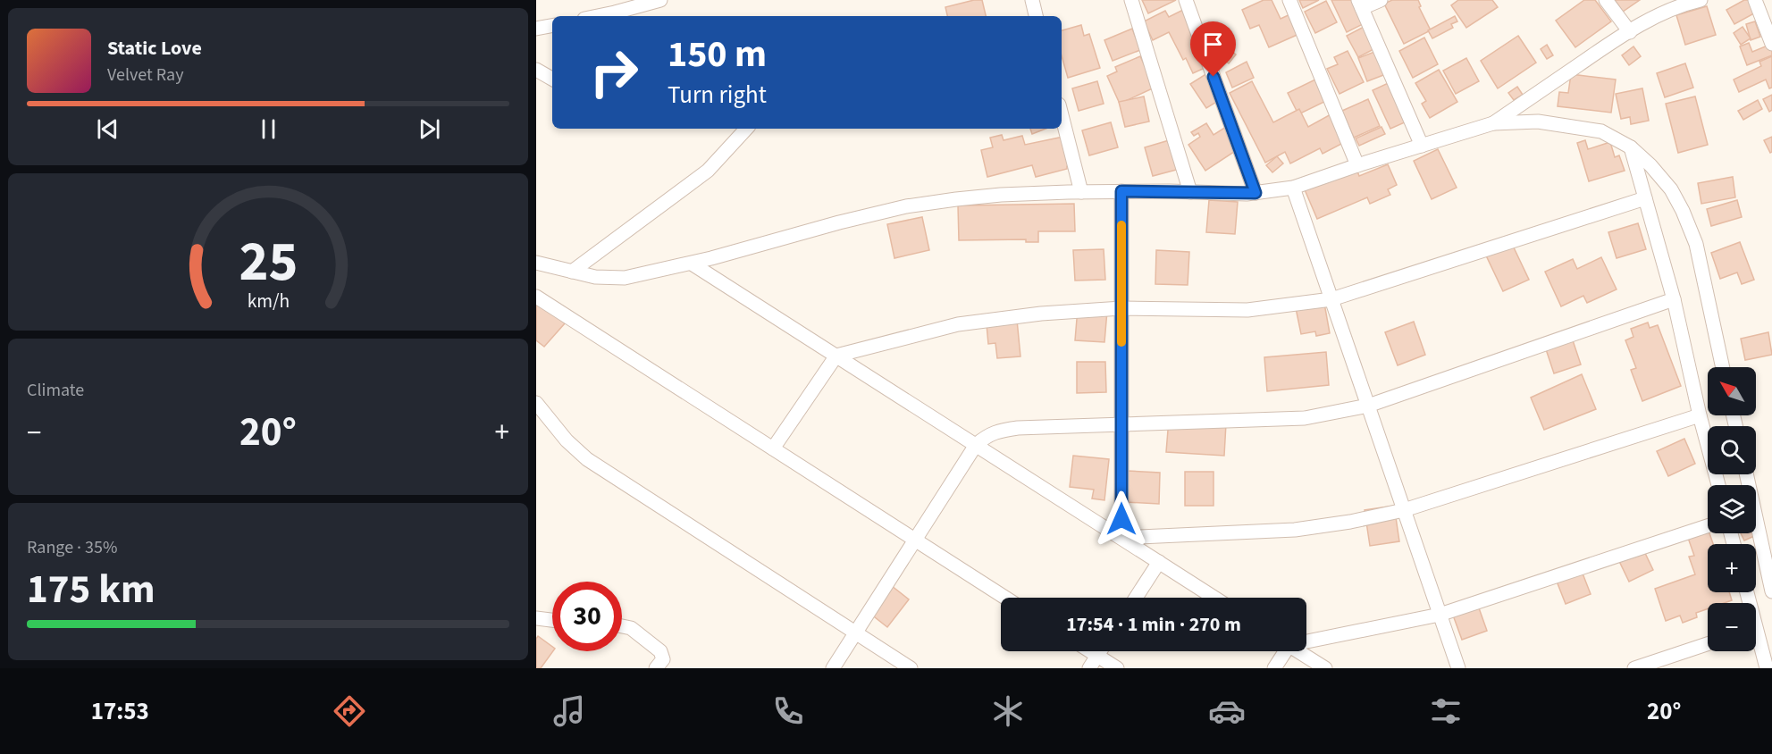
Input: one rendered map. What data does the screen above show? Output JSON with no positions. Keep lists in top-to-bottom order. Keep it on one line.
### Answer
{"north":"top left","page":{"turn":["150 m","Turn right"],"song":["Static Love","Velvet Ray"],"tile":["Climate",["Range · 35%","175 km"]],"map_buttons":["+","−"],"heat":["−","20°","+"],"limit":"30","trip":"17:54 · 1 min · 270 m","tabs":["17:53","20°"],"gauge":["25","km/h"]}}
